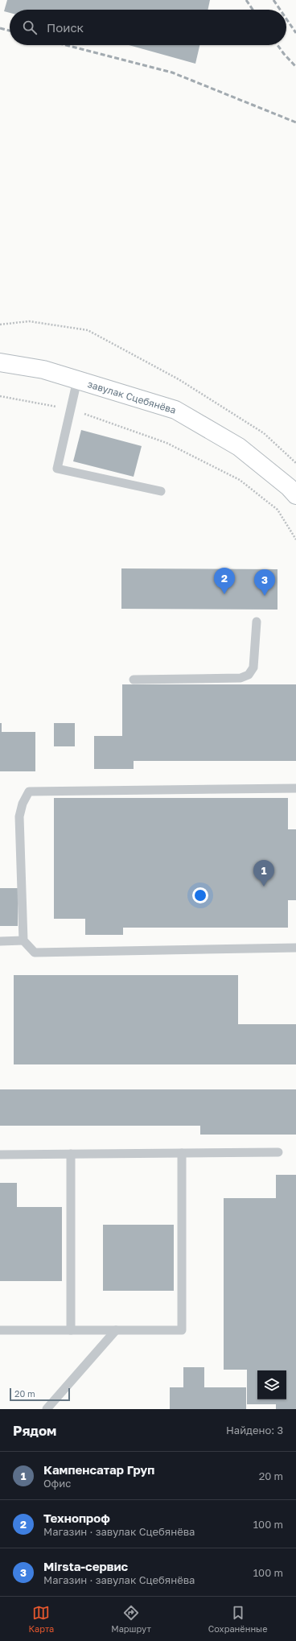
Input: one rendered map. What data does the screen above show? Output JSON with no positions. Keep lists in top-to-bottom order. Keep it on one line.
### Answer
{"streets":{"street":["завулак Сцебянёва"]},"scale_bar":"20 m","page":{"search":"Поиск","pins":["2","3","1"],"scale":"20 m","heading":["Рядом","Найдено: 3"],"list":[{"mark":"1","name":"Кампенсатар Груп","note":"Офис","value":"20 m"},{"mark":"2","name":"Технопроф","note":"Магазин · завулак Сцебянёва","value":"100 m"},{"mark":"3","name":"Mirsta-сервис","note":"Магазин · завулак Сцебянёва","value":"100 m"}],"nav":["Карта","Маршрут","Сохранённые"]}}
